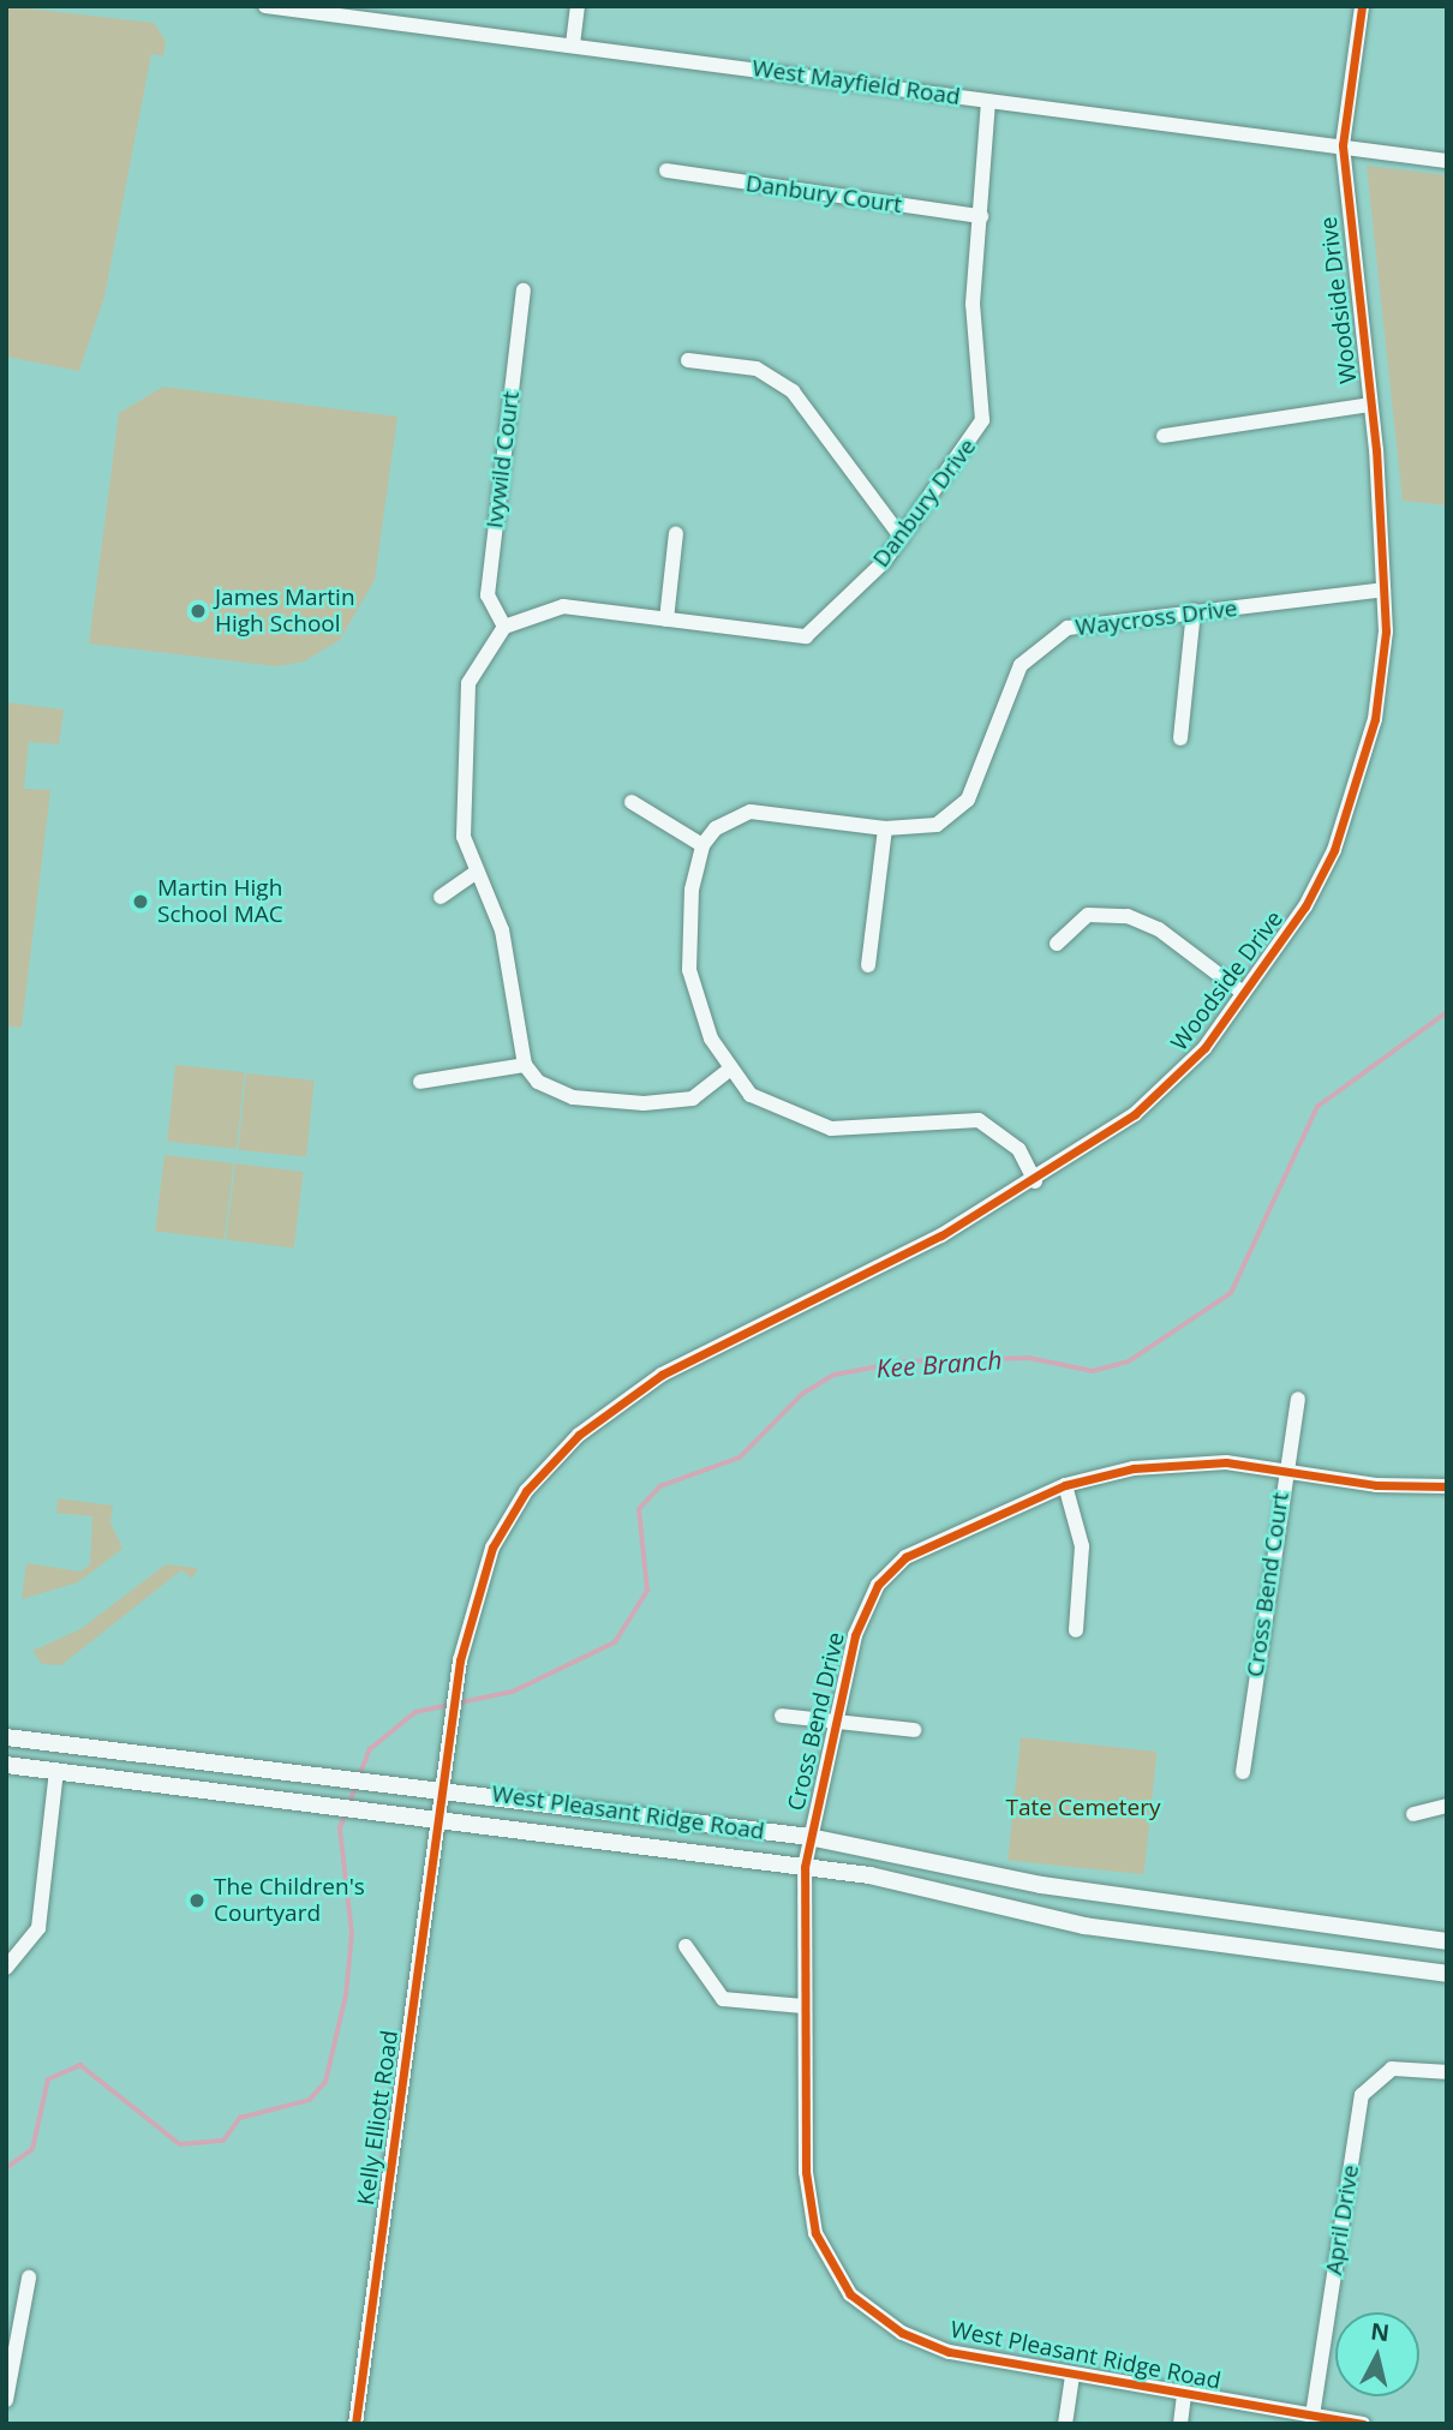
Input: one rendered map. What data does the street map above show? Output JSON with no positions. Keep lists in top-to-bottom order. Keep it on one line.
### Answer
{"streets":{"main road":["West Pleasant Ridge Road"],"street":["West Mayfield Road","Danbury Court","Woodside Drive","Ivywild Court","Danbury Drive","Waycross Drive","Cross Bend Court","Cross Bend Drive","Kelly Elliott Road","April Drive"]},"crossings":[["West Mayfield Road","Woodside Drive"],["West Mayfield Road","Danbury Drive"],["Danbury Court","Danbury Drive"],["Woodside Drive","Waycross Drive"],["Woodside Drive","West Pleasant Ridge Road"],["Woodside Drive","Kelly Elliott Road"],["Ivywild Court","Danbury Drive"],["Cross Bend Court","Cross Bend Drive"],["Cross Bend Drive","West Pleasant Ridge Road"],["West Pleasant Ridge Road","Kelly Elliott Road"],["West Pleasant Ridge Road","April Drive"]],"water":["Kee Branch"],"parks":["Tate Cemetery"],"places":["James Martin High School","Martin High School MAC","The Children's Courtyard"],"north":"top"}
